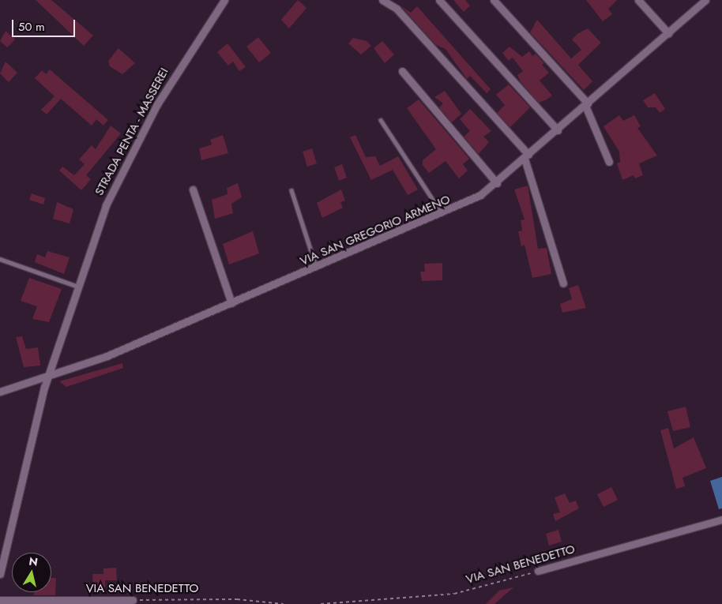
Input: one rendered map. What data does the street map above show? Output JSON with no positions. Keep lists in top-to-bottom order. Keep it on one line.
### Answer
{"streets":{"street":["STRADA PENTA - MASSEREI","VIA SAN GREGORIO ARMENO","VIA SAN BENEDETTO"]},"crossings":[["STRADA PENTA - MASSEREI","VIA SAN GREGORIO ARMENO"]],"scale_bar":"50 m","north":"top"}
